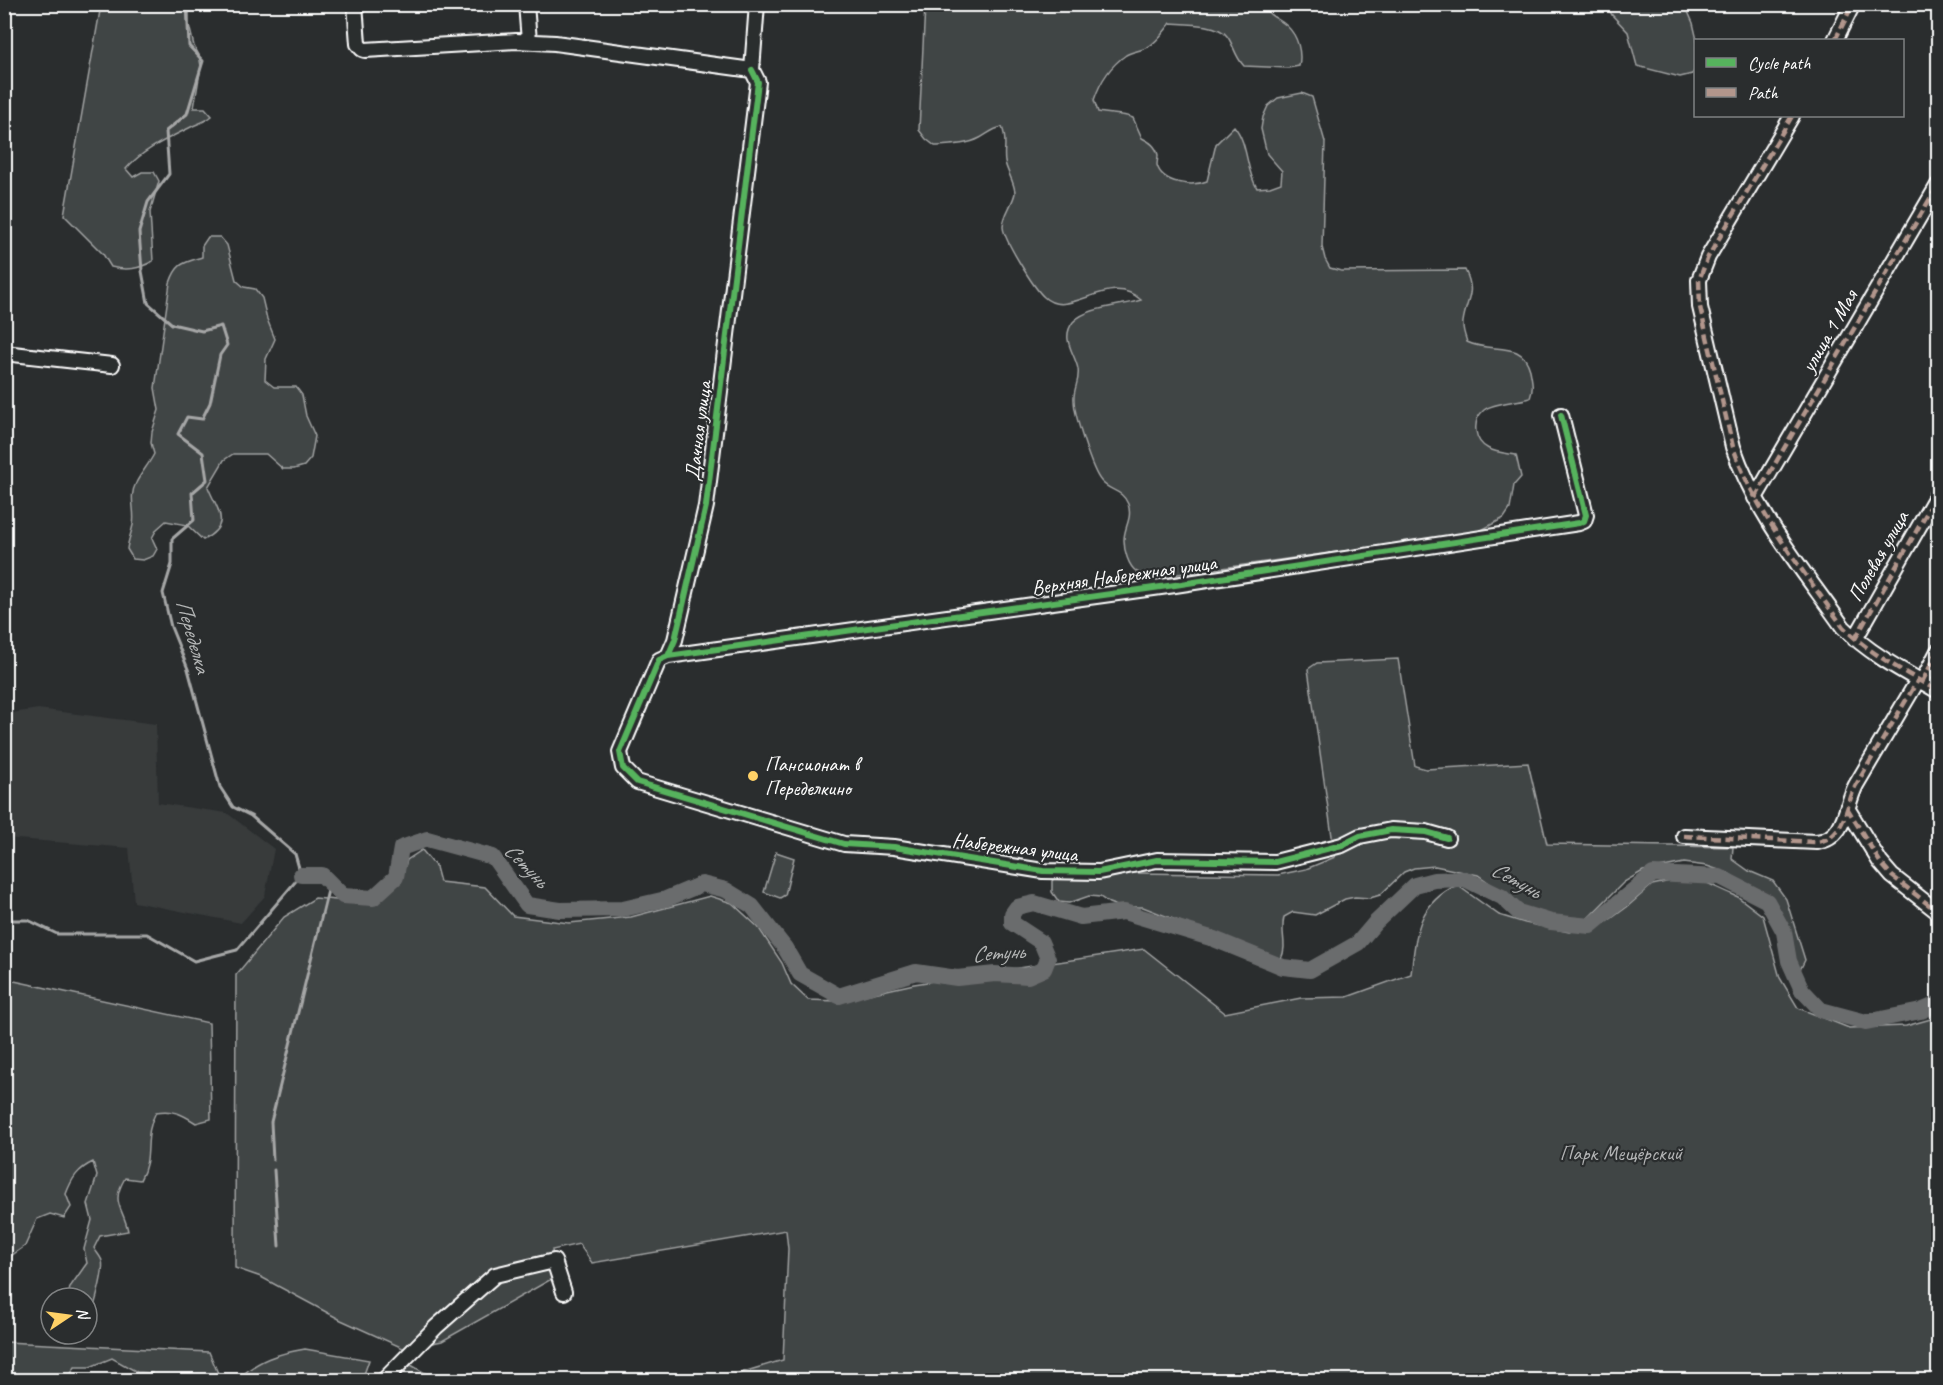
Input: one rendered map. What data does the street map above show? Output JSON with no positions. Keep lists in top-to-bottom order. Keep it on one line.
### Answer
{"streets":{"street":["улица 1 Мая","Дачная улица","Полевая улица","Верхняя Набережная улица","Набережная улица"]},"crossings":[["Дачная улица","Верхняя Набережная улица"],["Дачная улица","Набережная улица"]],"water":["Переделка","Сетунь"],"parks":["Парк Мещёрский"],"places":["Пансионат в Переделкино"],"legend":["Cycle path","Path"],"north":"right"}
